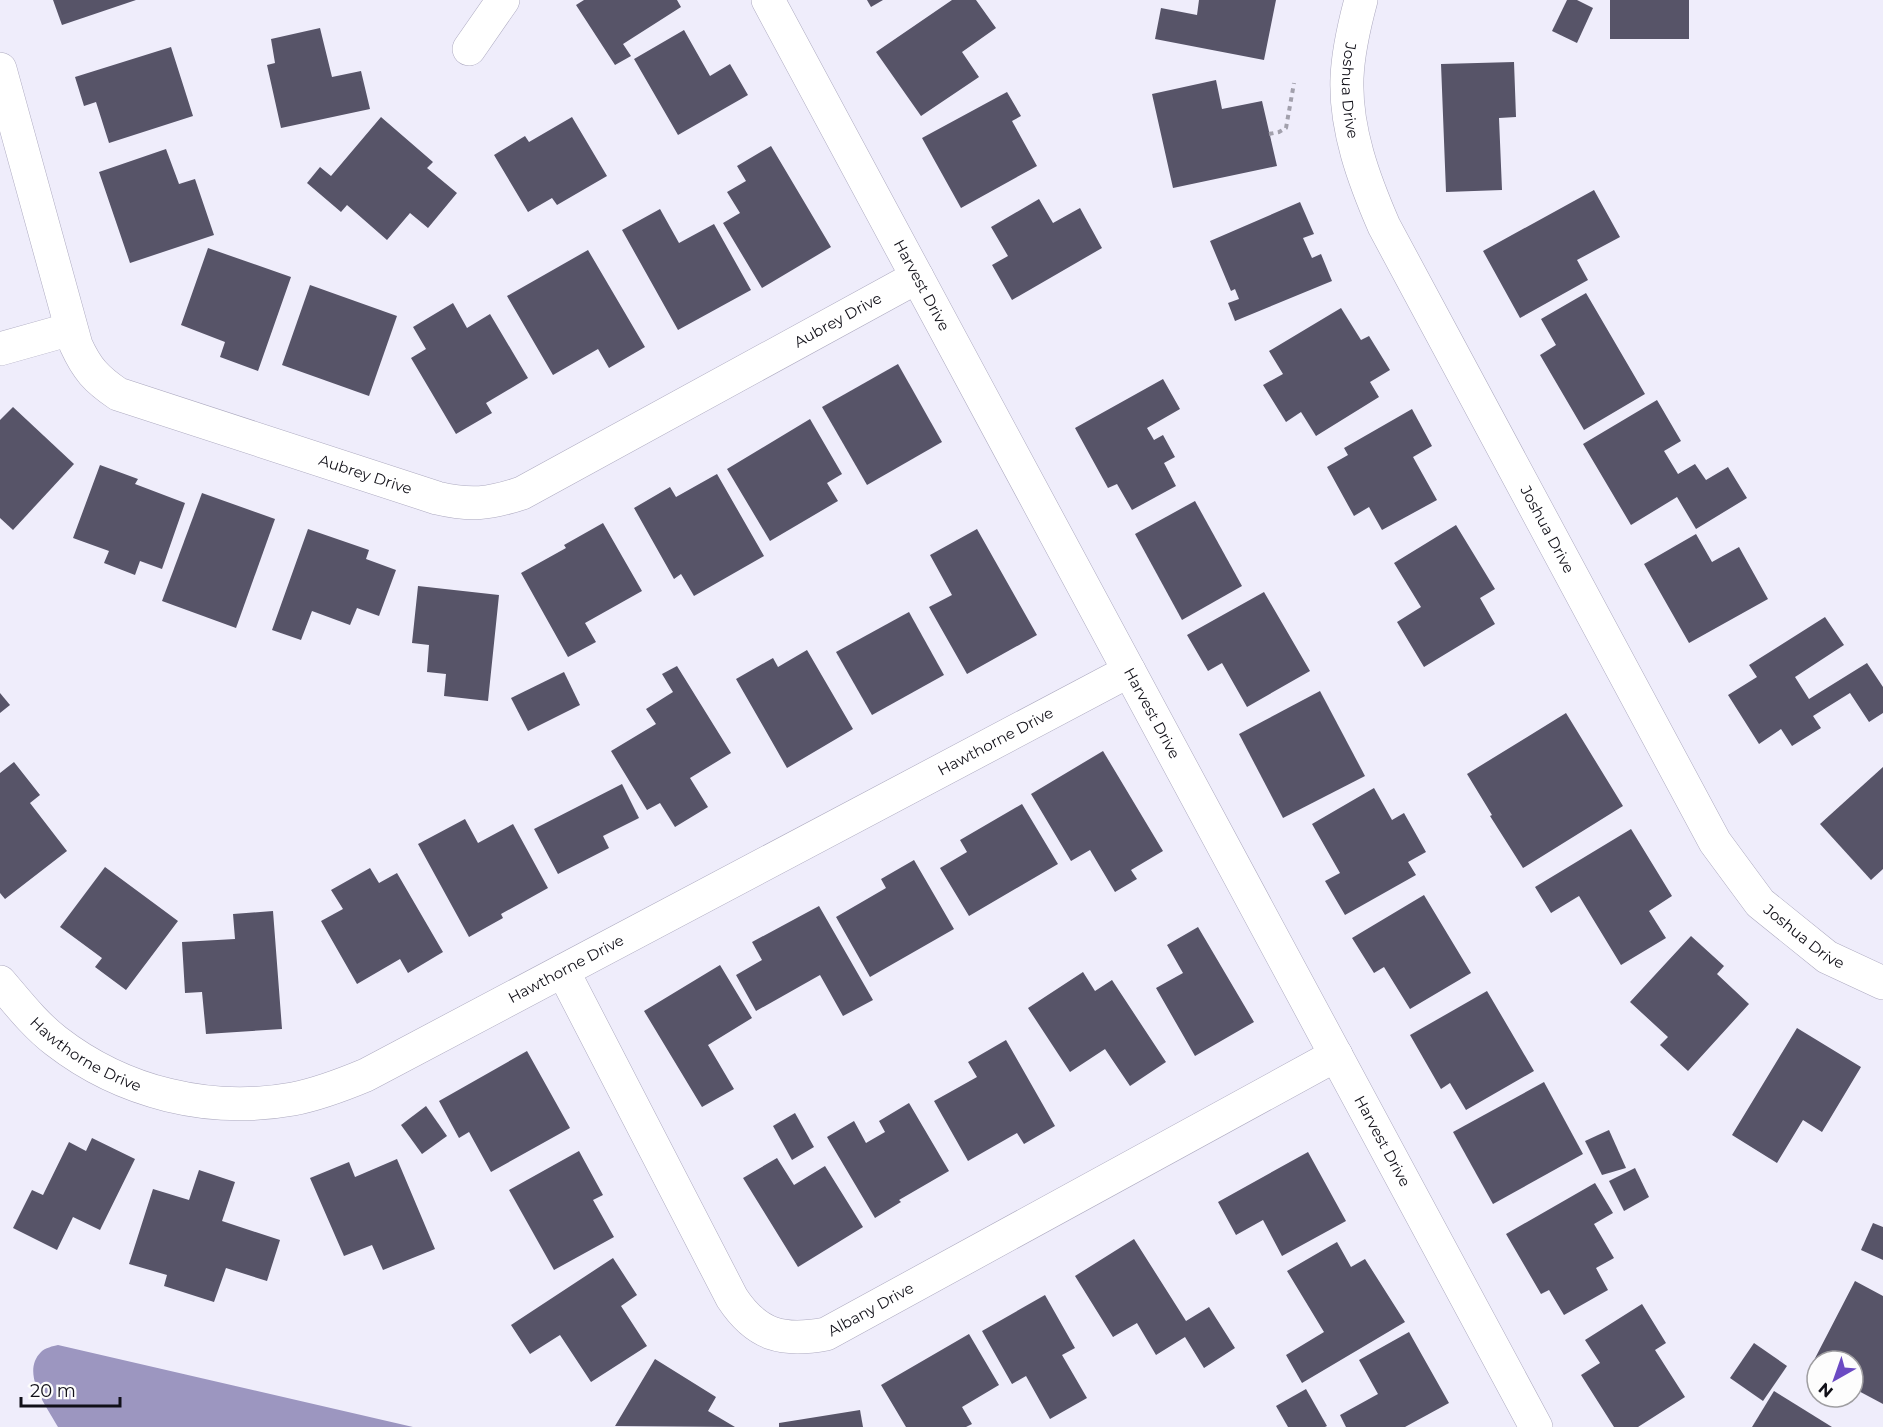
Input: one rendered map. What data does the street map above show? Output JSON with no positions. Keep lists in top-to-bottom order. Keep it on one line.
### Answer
{"streets":{"street":["Joshua Drive","Harvest Drive","Aubrey Drive","Hawthorne Drive","Albany Drive"]},"crossings":[["Harvest Drive","Aubrey Drive"],["Harvest Drive","Hawthorne Drive"],["Harvest Drive","Albany Drive"],["Hawthorne Drive","Albany Drive"]],"scale_bar":"20 m","north":"bottom left"}
